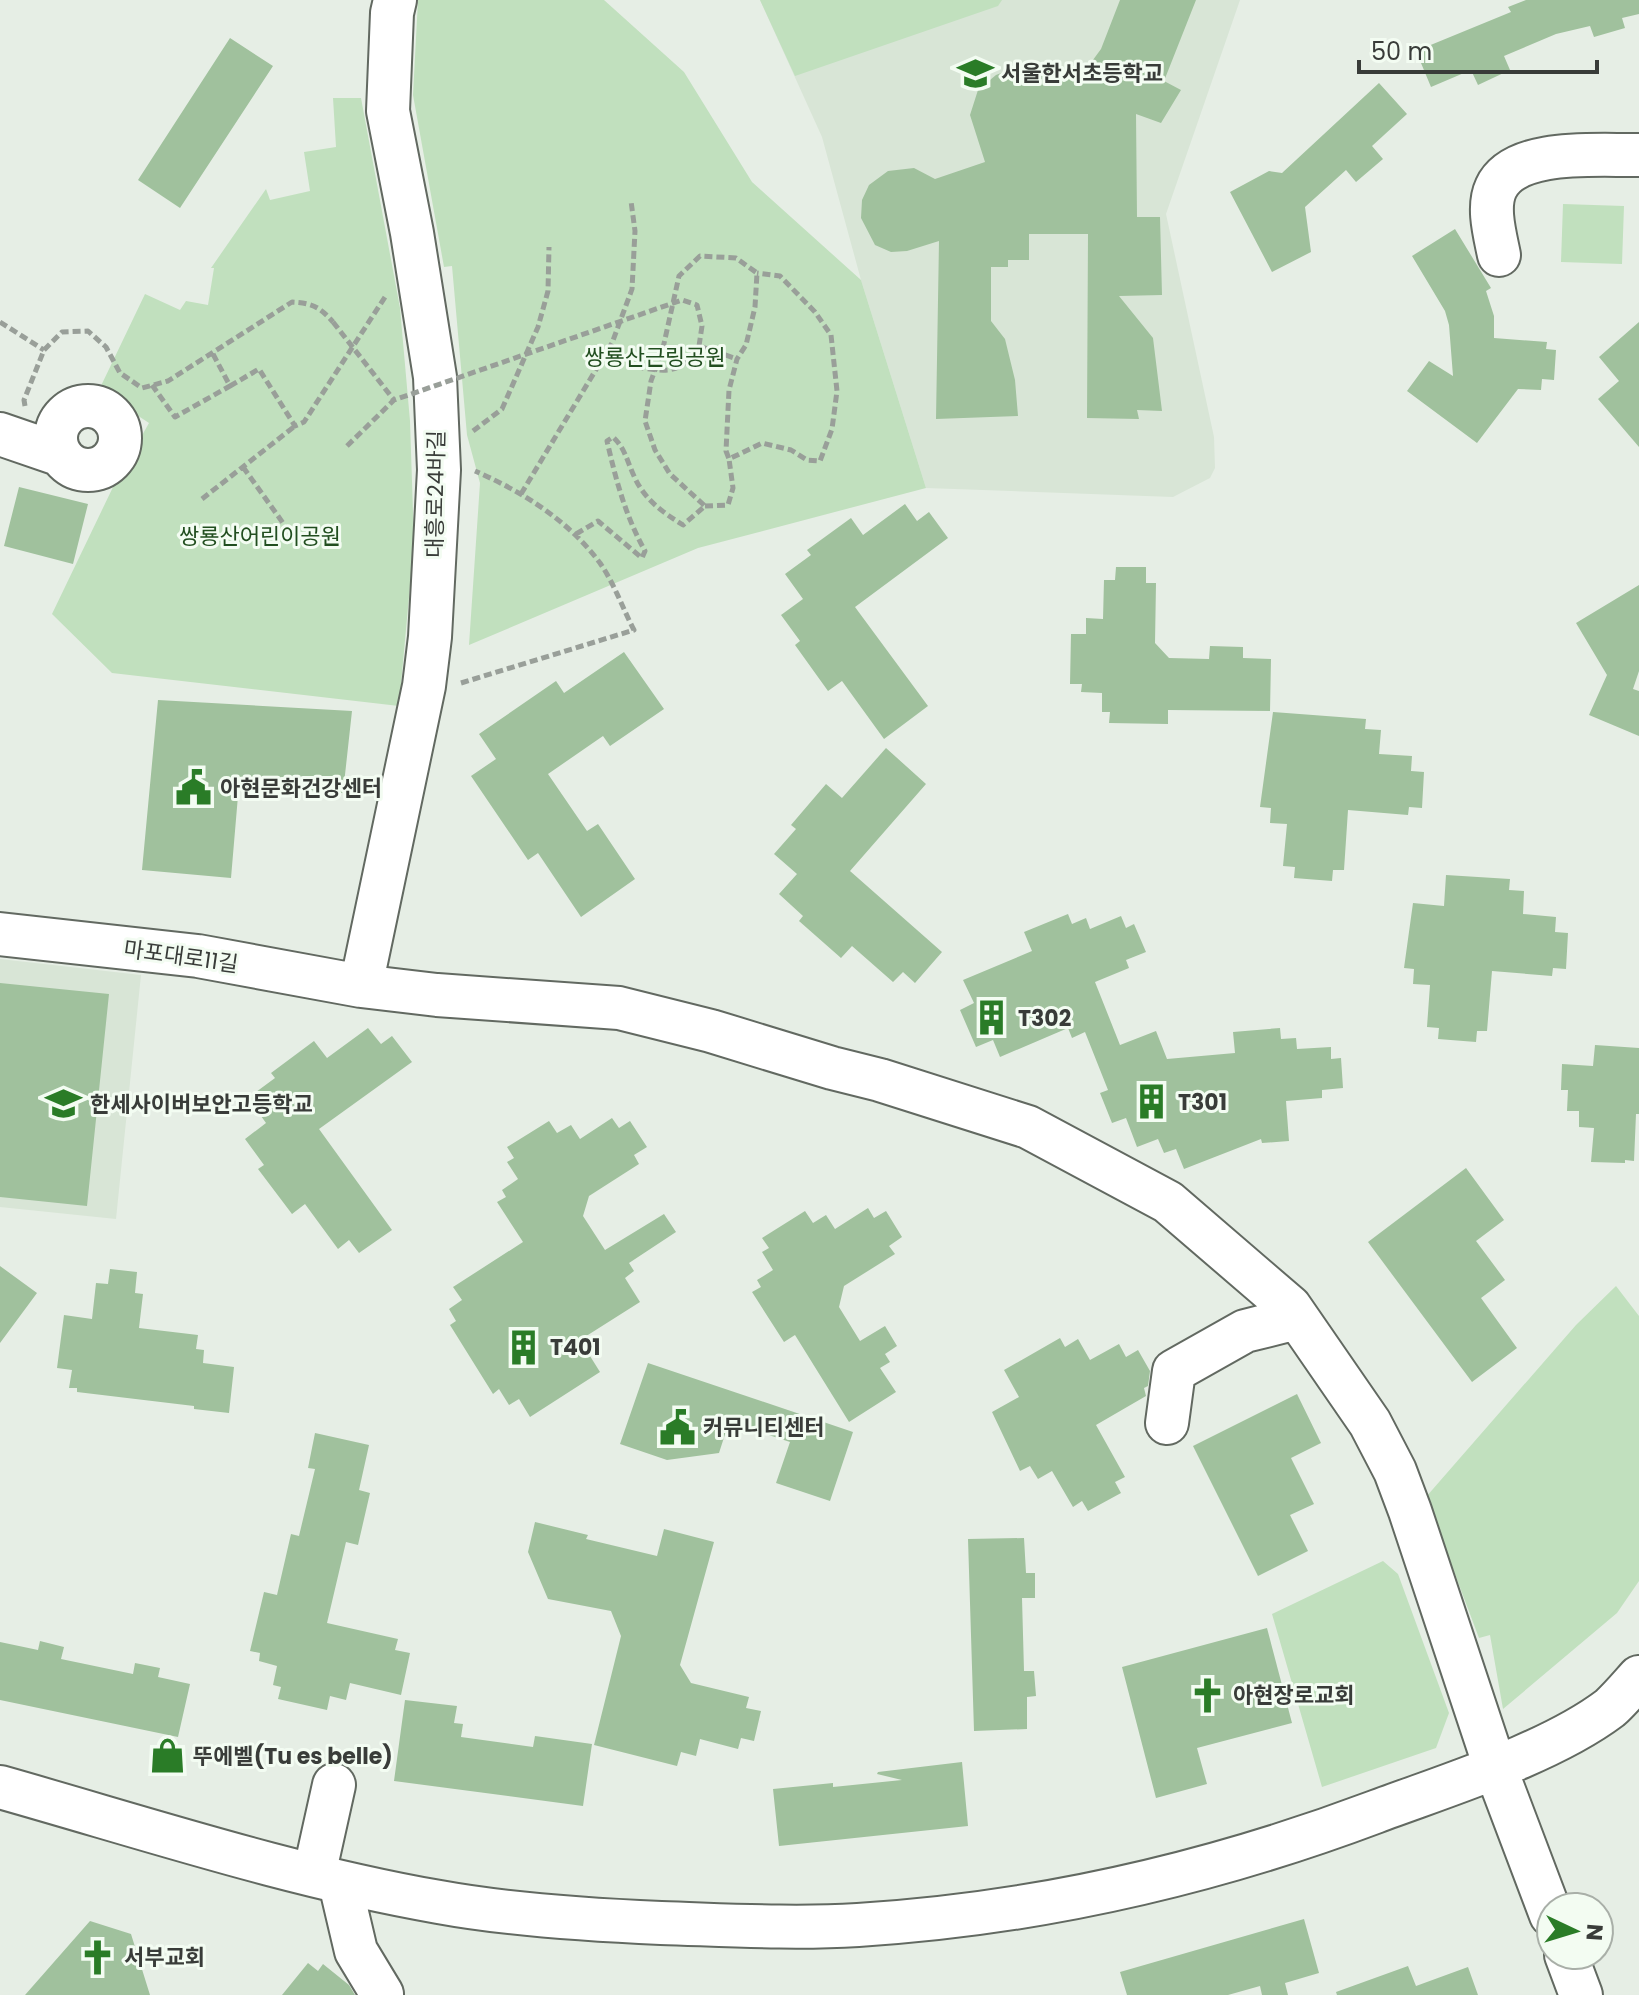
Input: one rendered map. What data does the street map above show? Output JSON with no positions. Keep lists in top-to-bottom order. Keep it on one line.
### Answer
{"streets":{"street":["대흥로24바길","마포대로11길"]},"crossings":[["대흥로24바길","마포대로11길"]],"parks":["쌍룡산근링공원","쌍룡산어린이공원"],"places":{"school or university":["서울한서초등학교","한세사이버보안고등학교"],"public building":["아현문화건강센터","커뮤니티센터"],"building":["T302","T301","T401"],"church":["아현장로교회","서부교회"],"shop":["뚜에벨(Tu es belle)"]},"scale_bar":"50 m","north":"right"}
